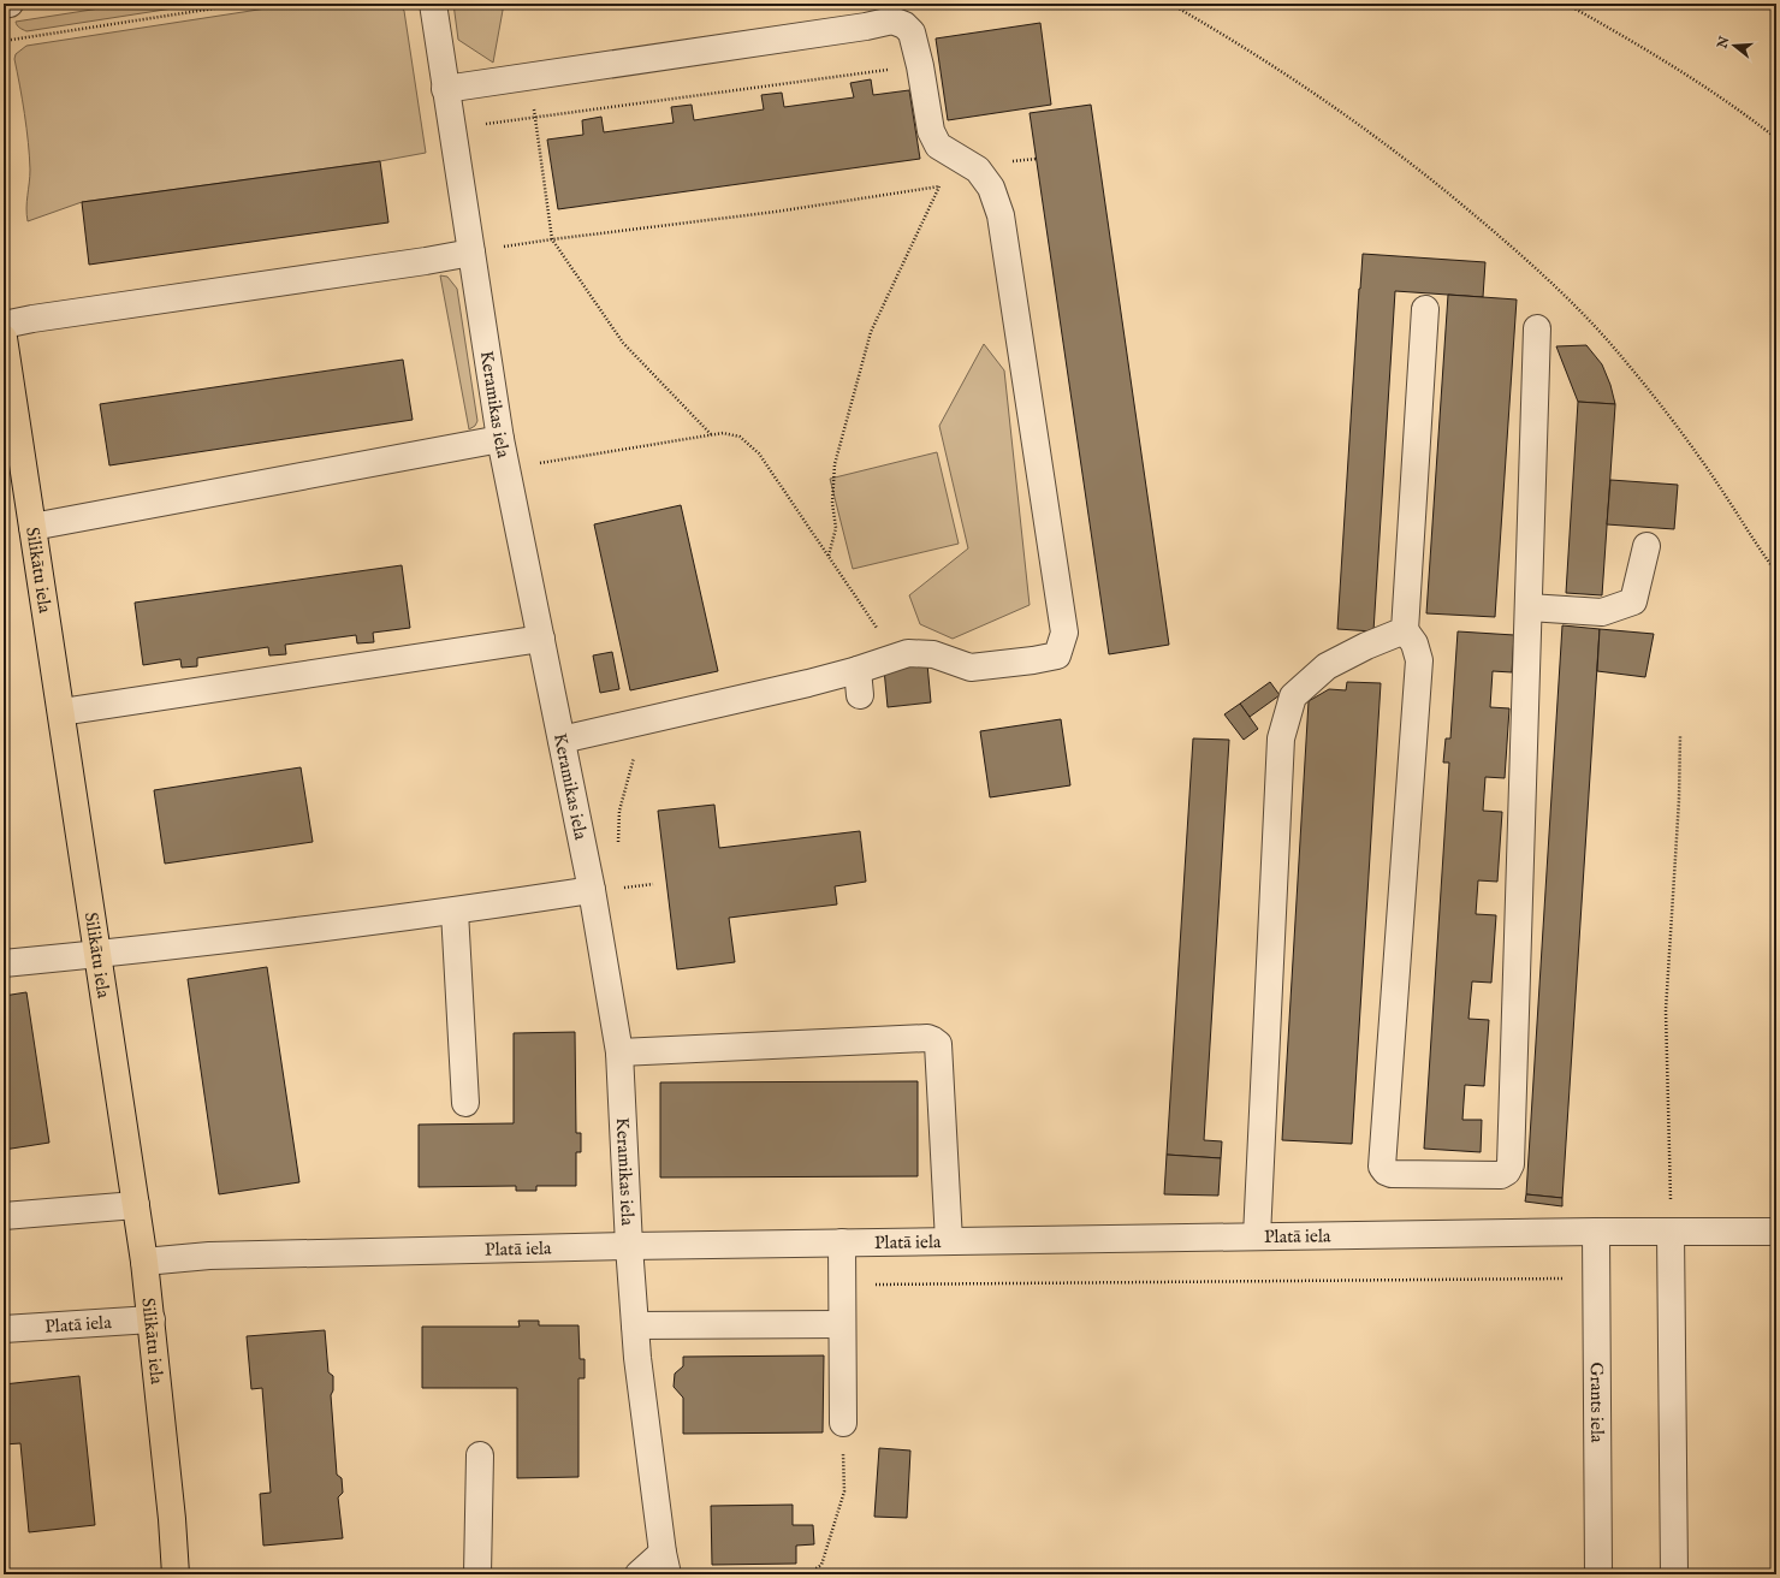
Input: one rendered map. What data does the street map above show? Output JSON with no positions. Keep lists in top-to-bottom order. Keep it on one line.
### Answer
{"streets":{"main road":["Silikātu iela"],"street":["Keramikas iela","Platā iela","Grants iela"]},"crossings":[["Keramikas iela","Platā iela"],["Silikātu iela","Platā iela"],["Platā iela","Grants iela"]],"north":"left"}
